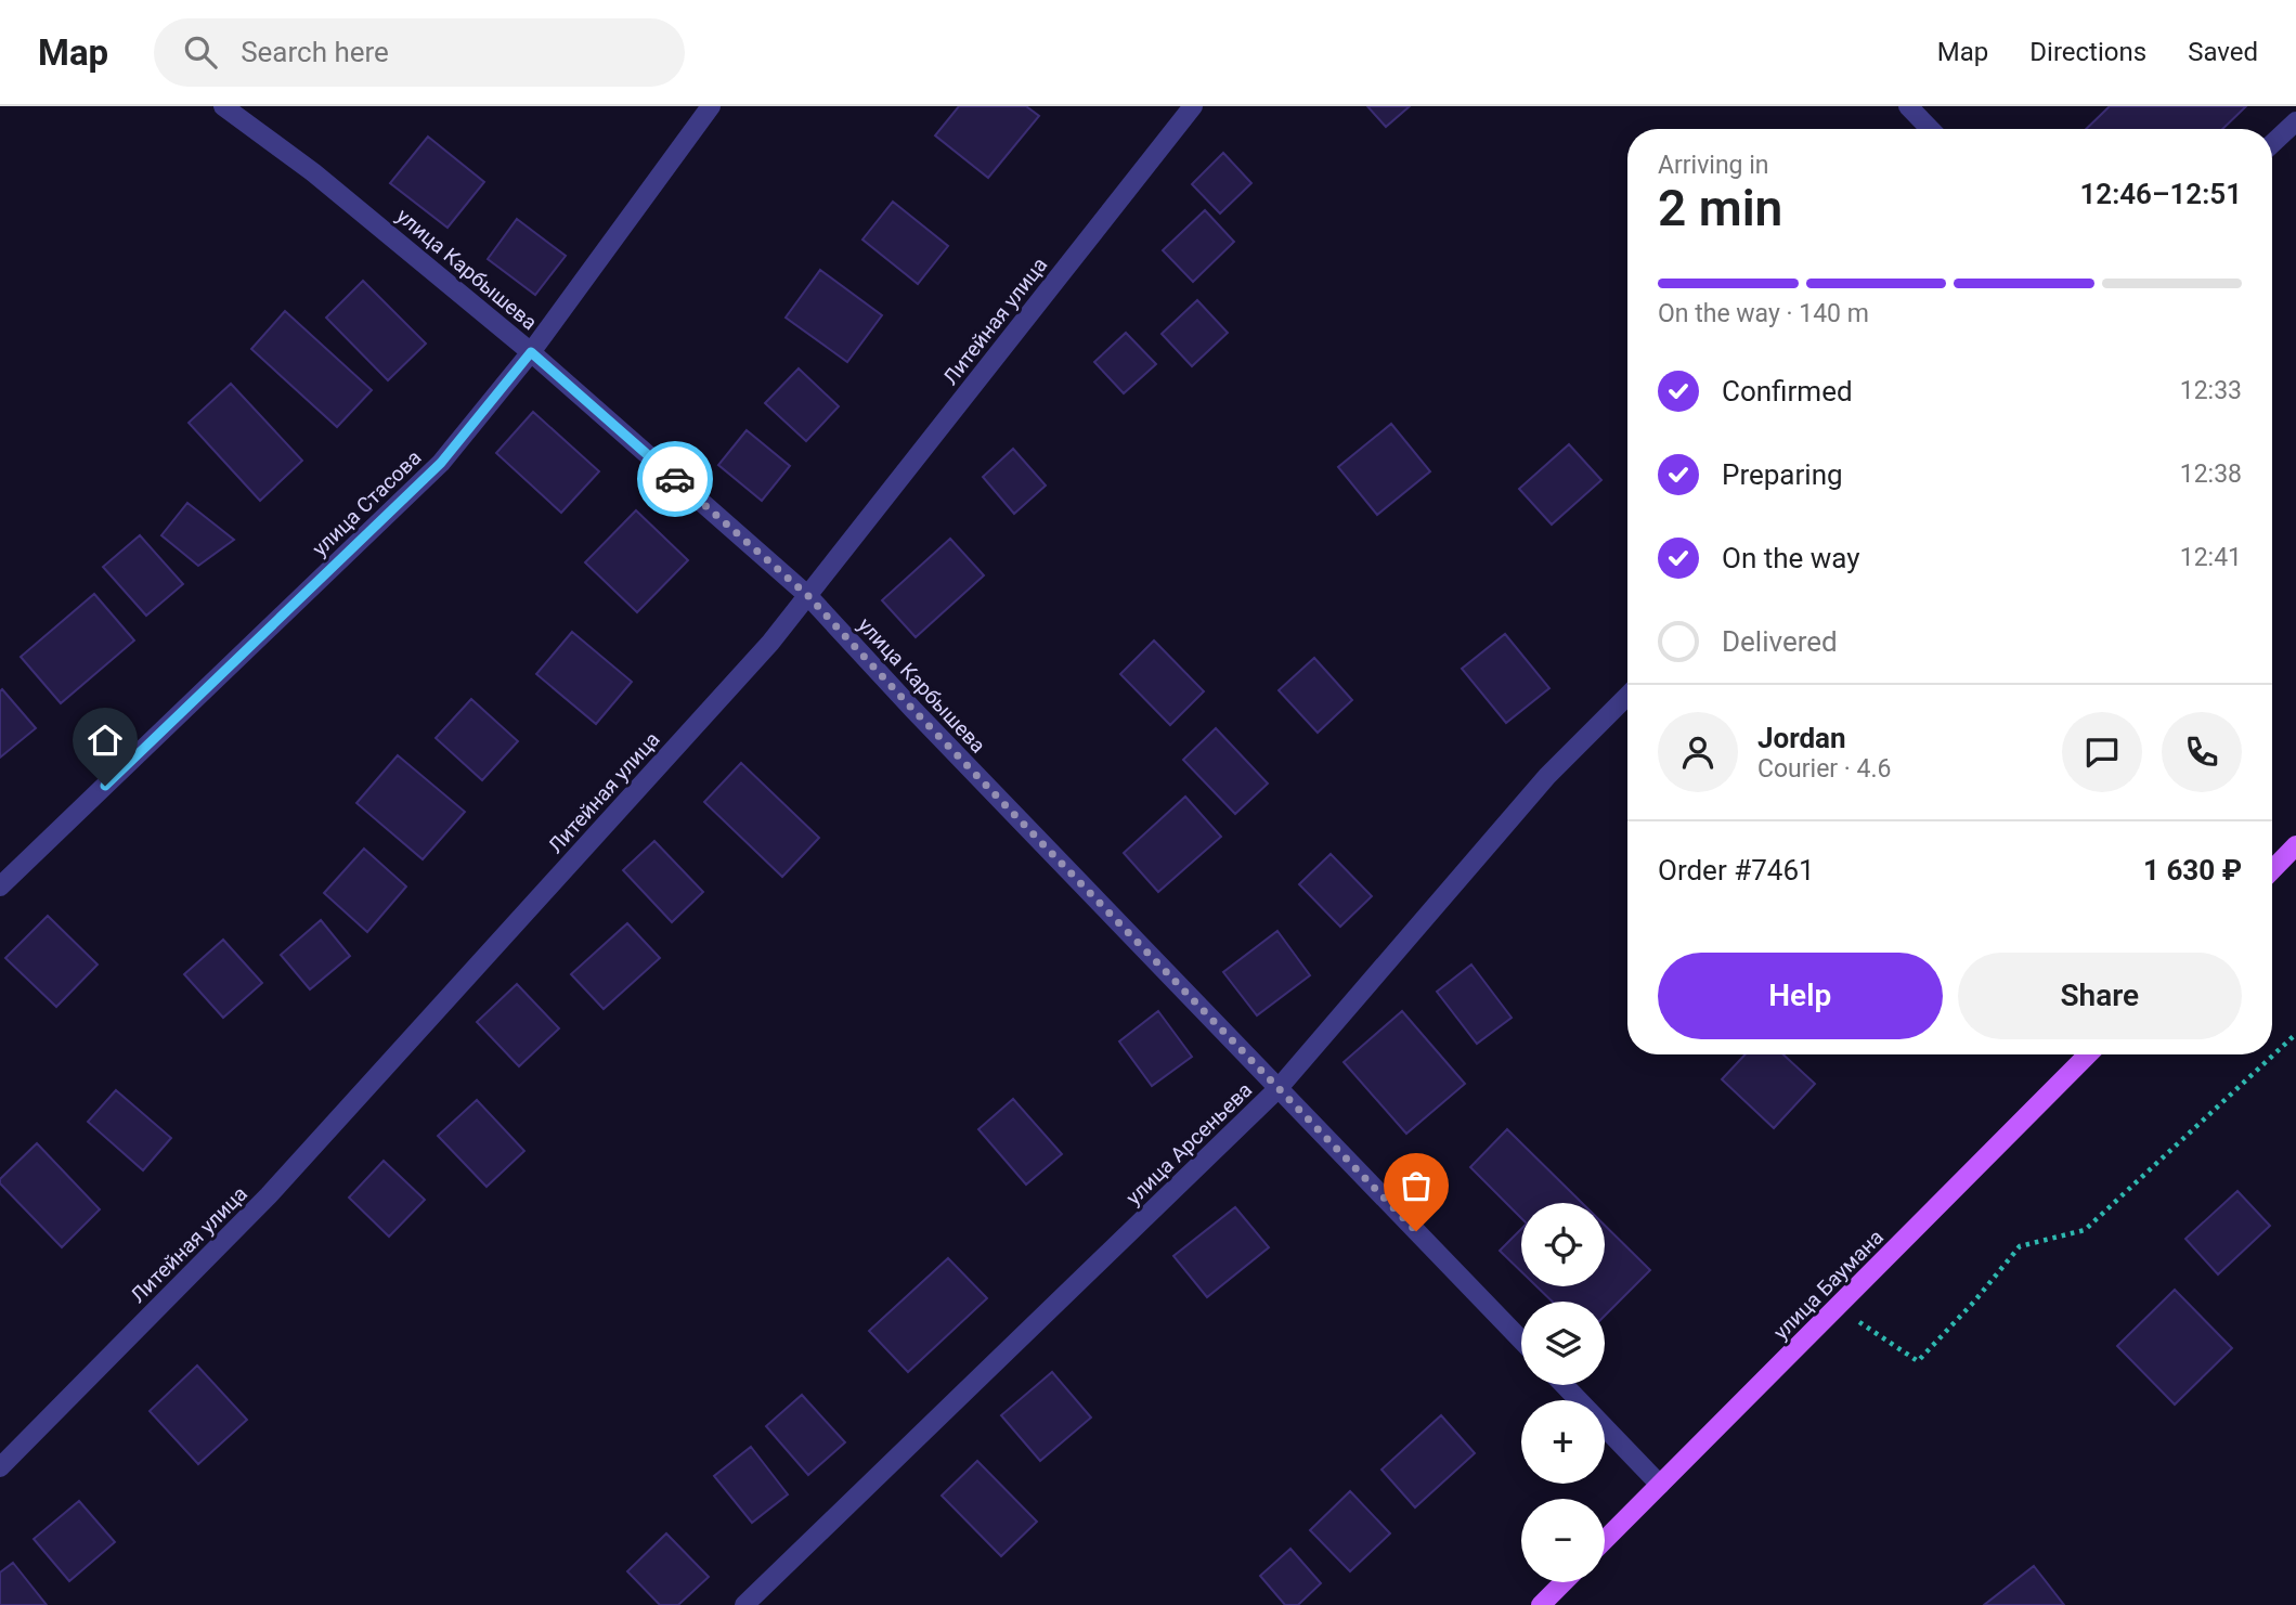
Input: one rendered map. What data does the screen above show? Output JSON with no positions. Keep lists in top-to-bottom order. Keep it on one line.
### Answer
{"streets":{"main road":["улица Баумана"],"street":["улица Карбышева","Литейная улица","улица Стасова","улица Арсеньева"]},"crossings":[["улица Карбышева","Литейная улица"],["улица Карбышева","улица Стасова"],["улица Карбышева","улица Арсеньева"]],"page":{"header":"Map","search":"Search here","nav":["Map","Directions","Saved"],"heading":["2 min","Arriving in","12:46–12:51"],"panel":["Jordan","Courier · 4.6","Order #7461","1 630 ₽"],"bar":"On the way · 140 m","list":[["Confirmed","12:33"],["Preparing","12:38"],["On the way","12:41"],"Delivered"],"buttons":["Help","Share"],"map_buttons":["+","−"]}}
